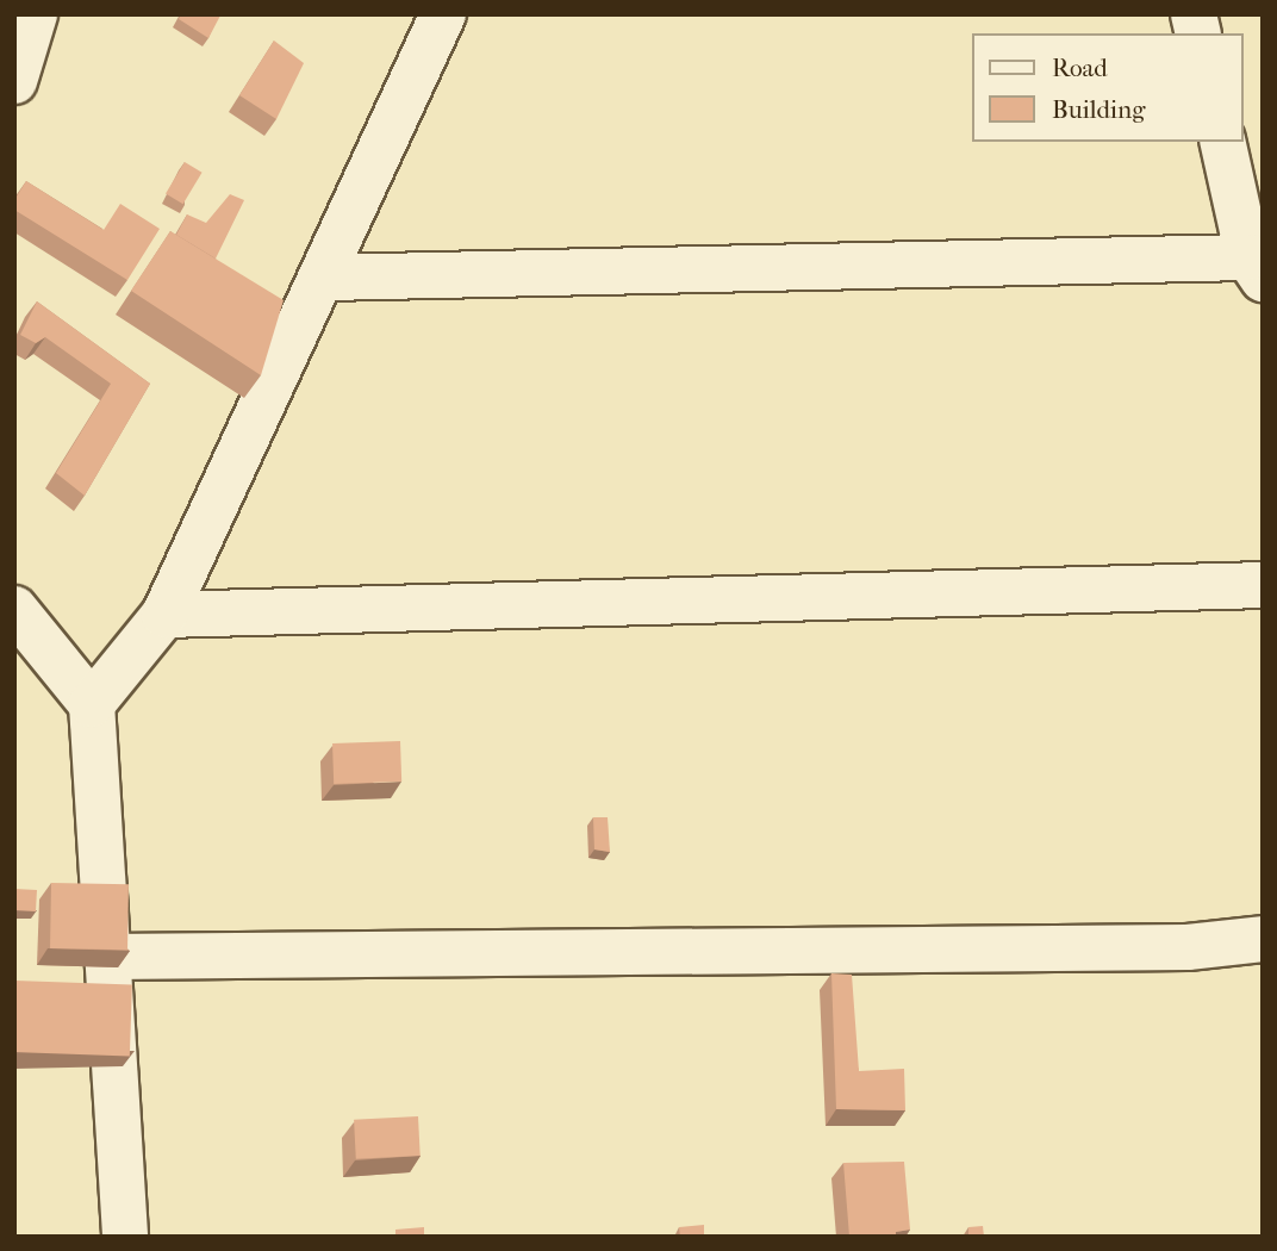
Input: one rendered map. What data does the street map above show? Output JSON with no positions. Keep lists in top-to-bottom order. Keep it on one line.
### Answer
{"legend":["Road","Building"]}
